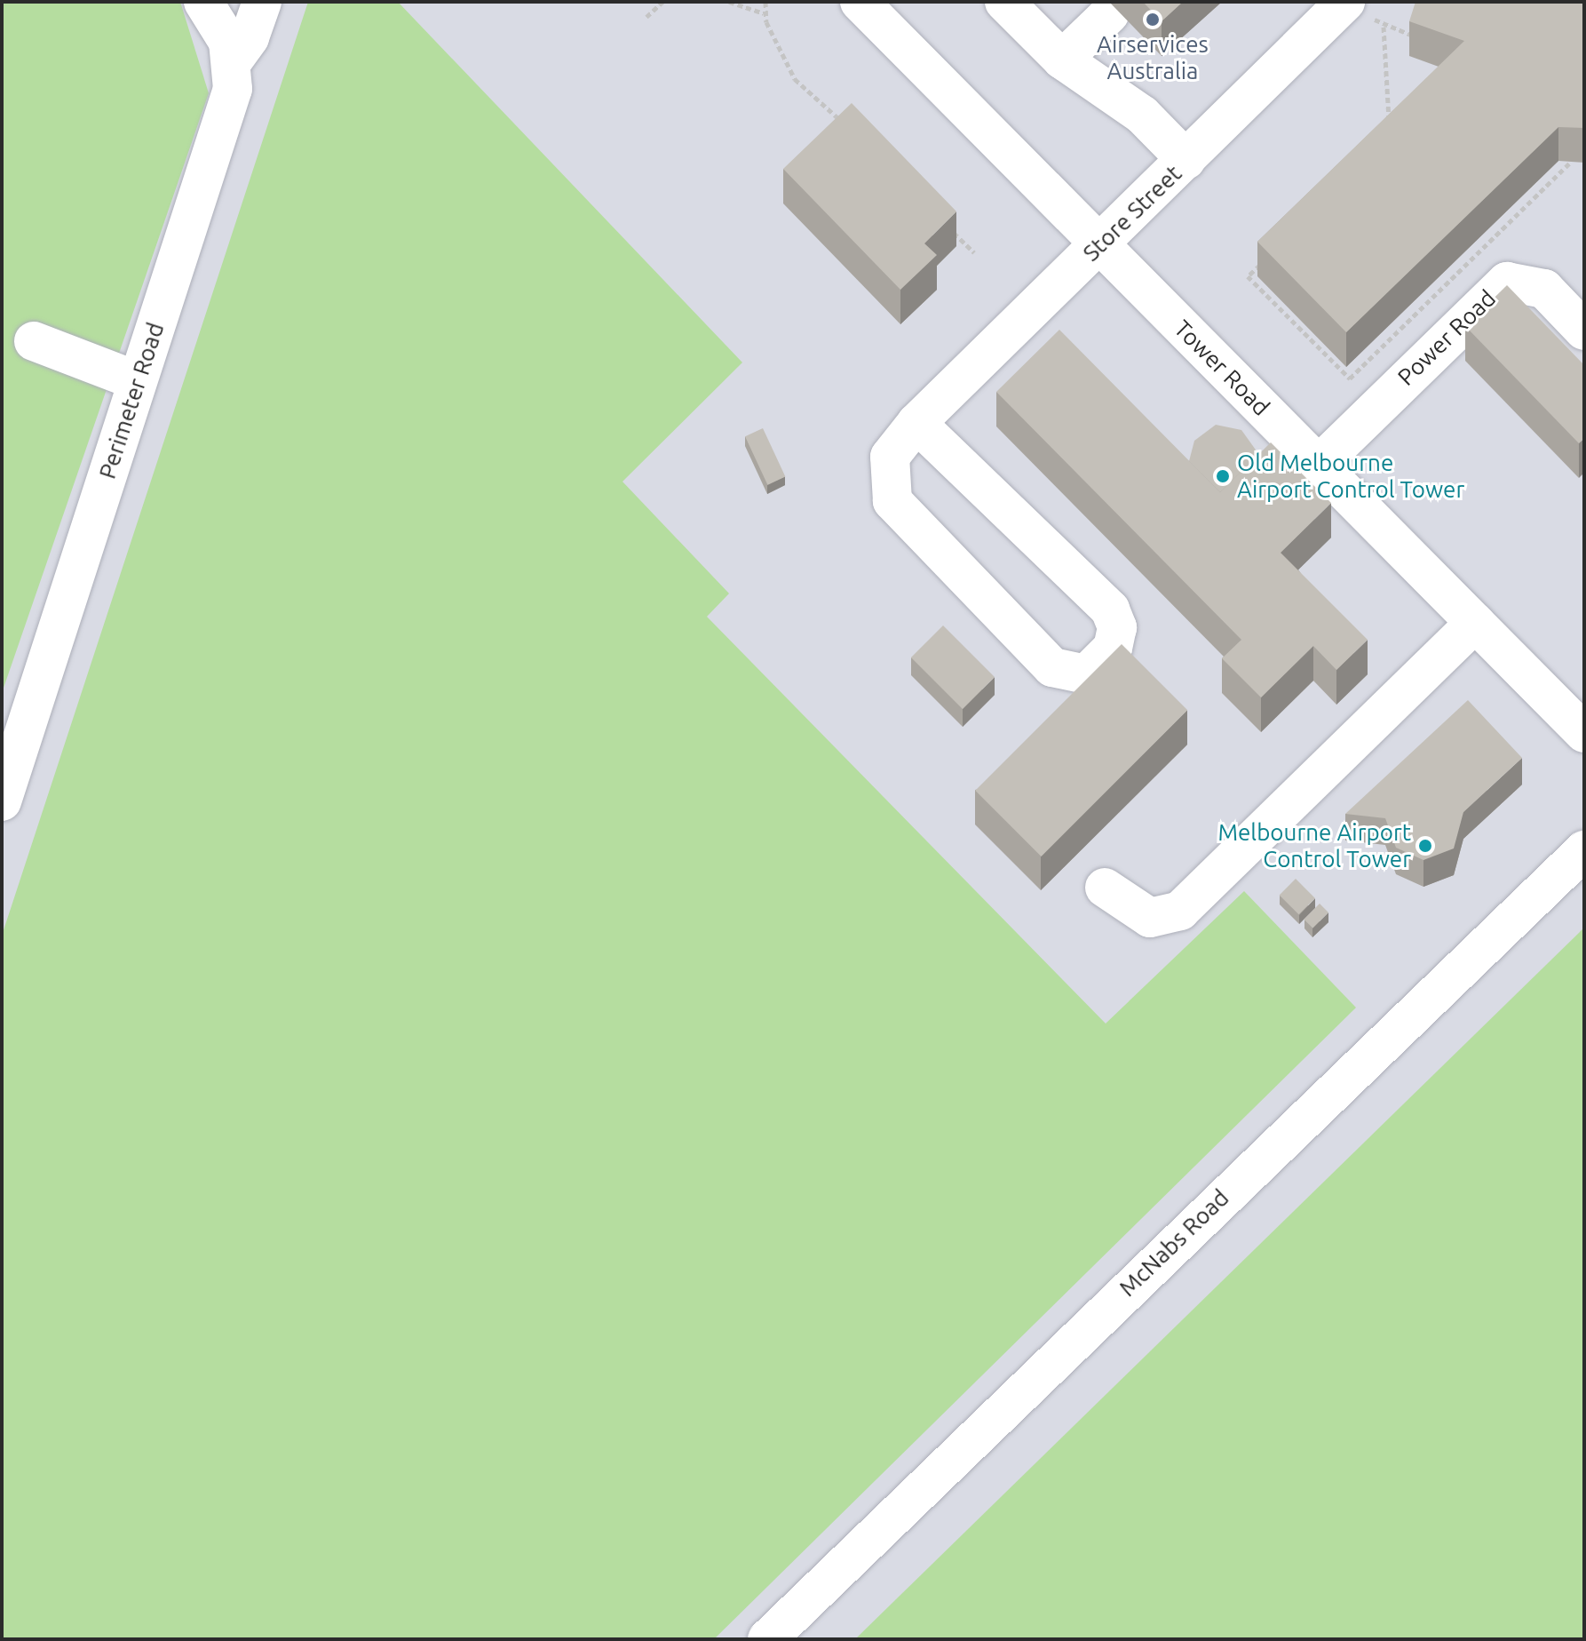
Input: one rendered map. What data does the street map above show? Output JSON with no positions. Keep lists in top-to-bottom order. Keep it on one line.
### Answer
{"streets":{"street":["Store Street","Power Road","Tower Road","Perimeter Road","McNabs Road"]},"crossings":[["Store Street","Tower Road"],["Power Road","Tower Road"]],"places":["Airservices Australia","Old Melbourne Airport Control Tower","Melbourne Airport Control Tower"]}
